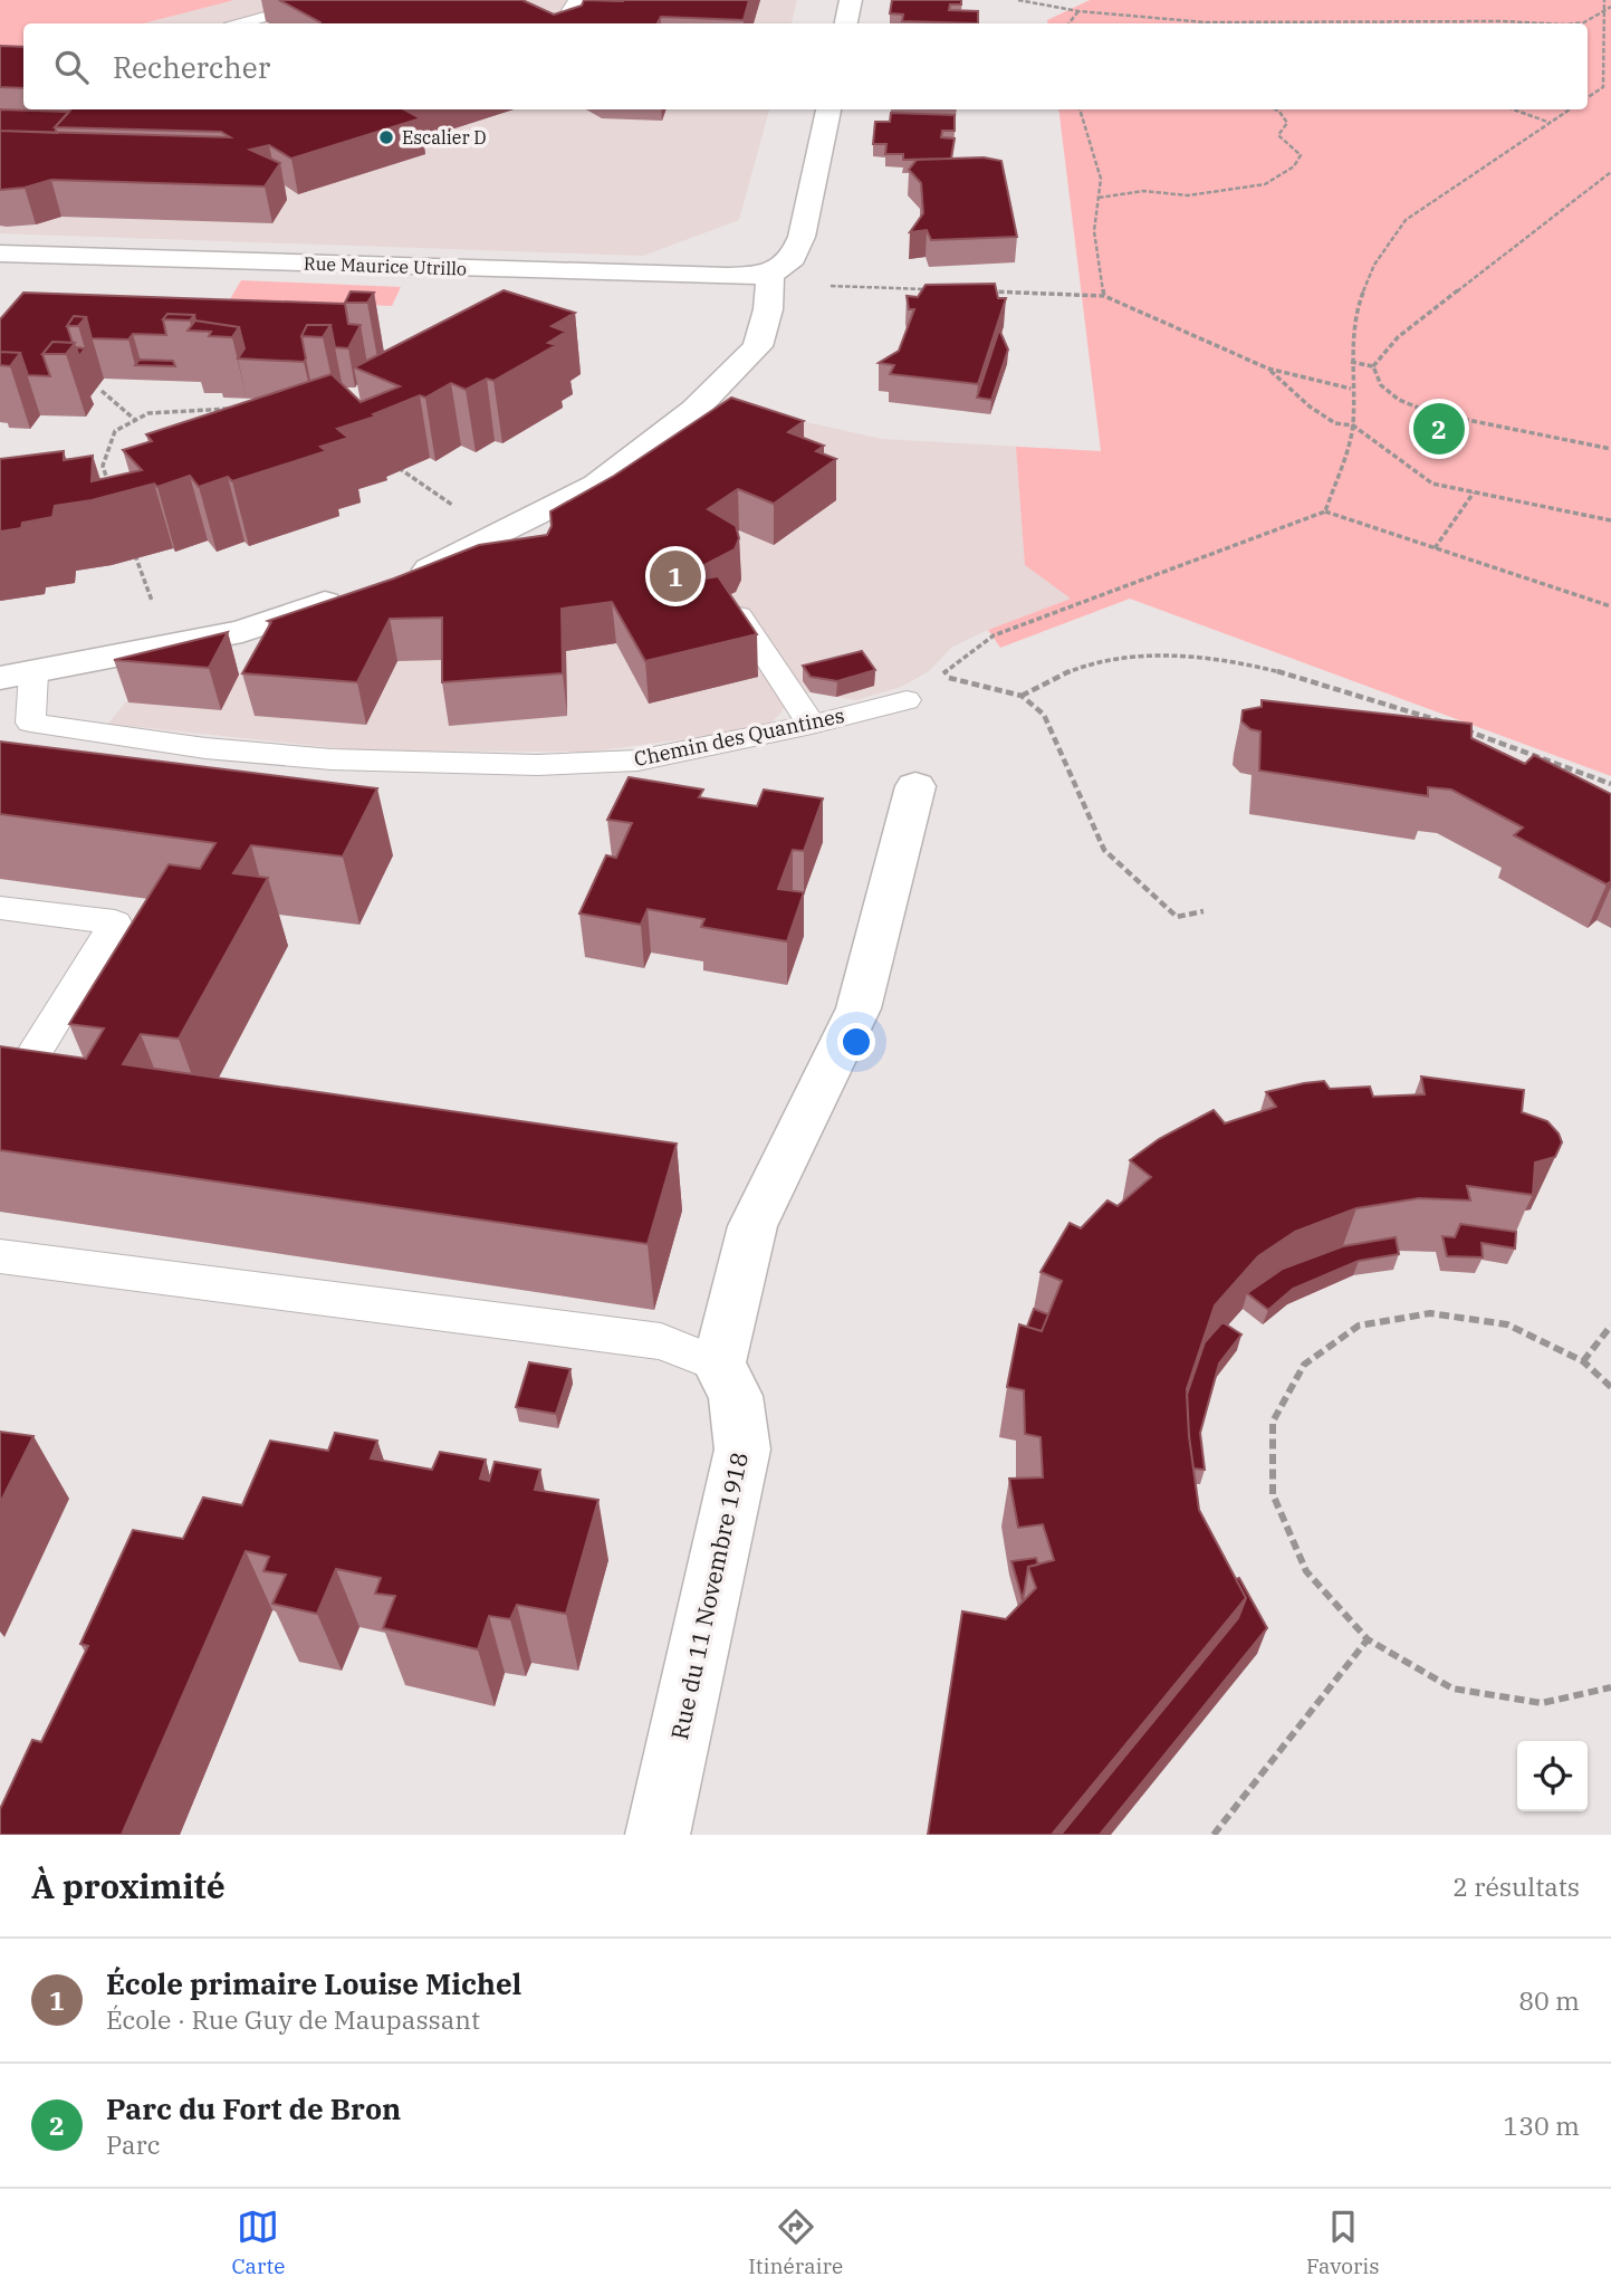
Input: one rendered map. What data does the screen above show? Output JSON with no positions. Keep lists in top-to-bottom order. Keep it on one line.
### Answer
{"streets":{"street":["Rue Maurice Utrillo","Rue du 11 Novembre 1918"],"lane":["Chemin des Quantines"]},"places":["Escalier D"],"page":{"search":"Rechercher","pins":["2","1"],"heading":["À proximité","2 résultats"],"list":[{"mark":"1","name":"École primaire Louise Michel","note":"École · Rue Guy de Maupassant","value":"80 m"},{"mark":"2","name":"Parc du Fort de Bron","note":"Parc","value":"130 m"}],"nav":["Carte","Itinéraire","Favoris"]}}
